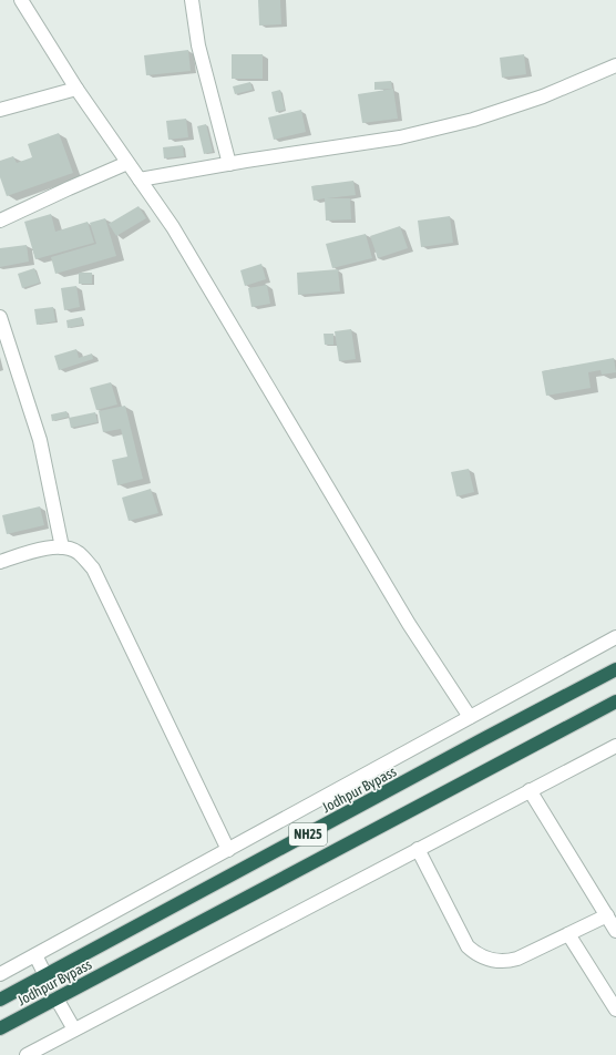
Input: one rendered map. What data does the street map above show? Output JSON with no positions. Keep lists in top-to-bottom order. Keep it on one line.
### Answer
{"streets":{"highway":["Jodhpur Bypass","NH25"]}}
